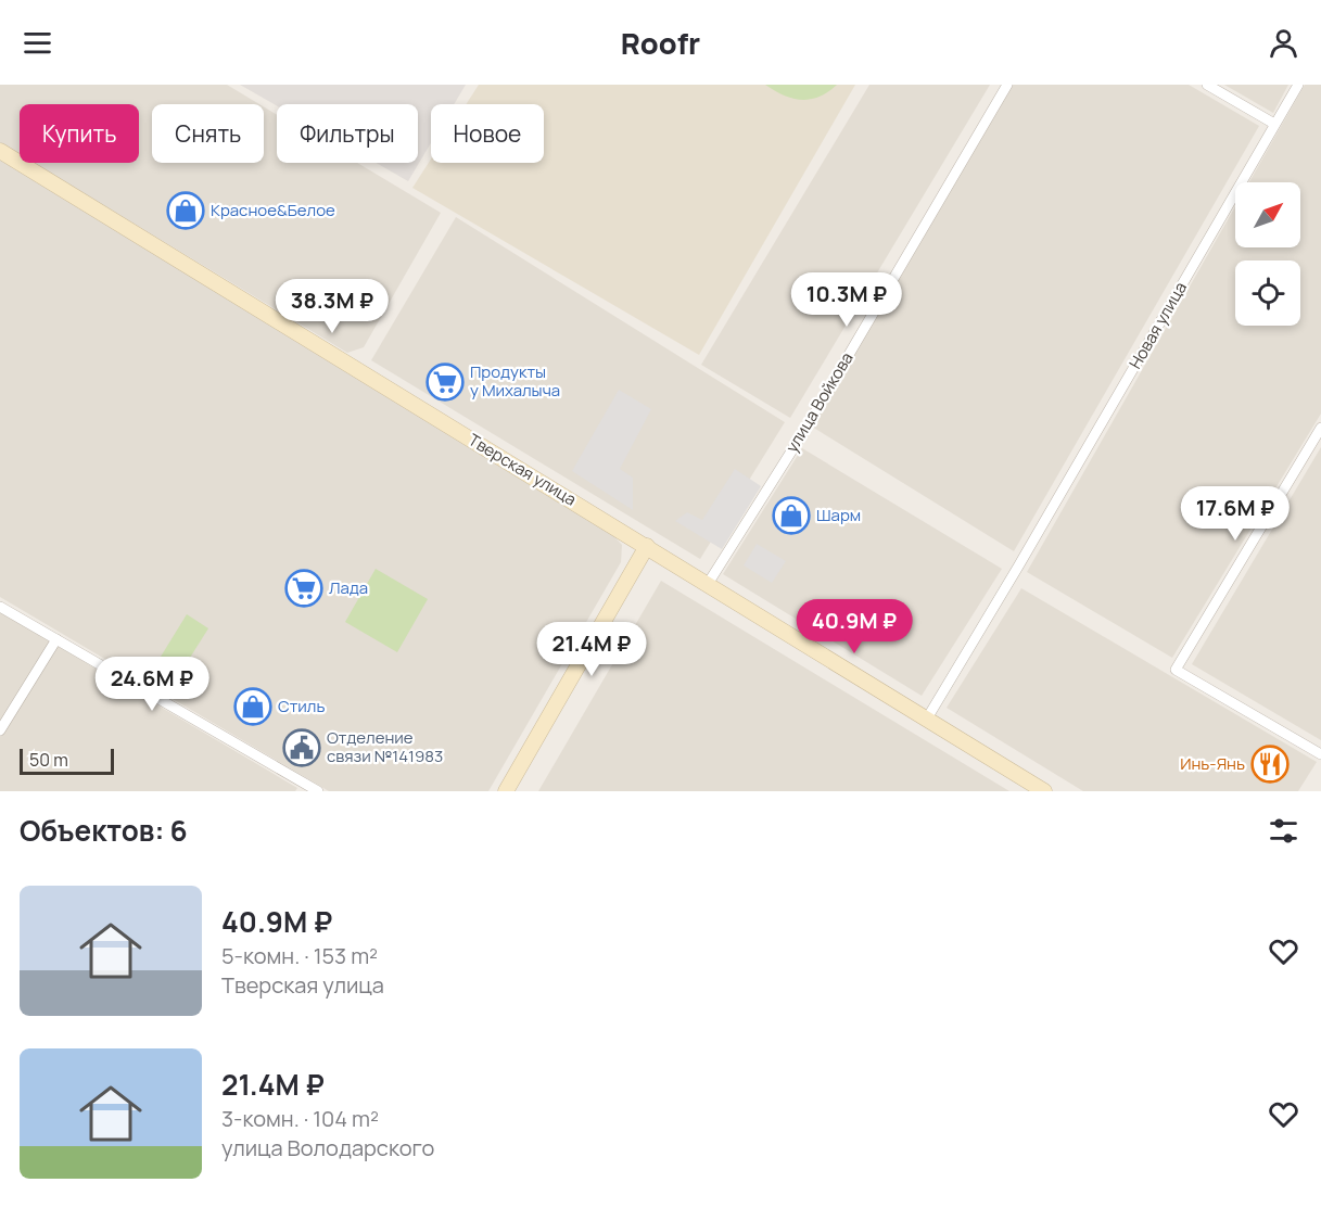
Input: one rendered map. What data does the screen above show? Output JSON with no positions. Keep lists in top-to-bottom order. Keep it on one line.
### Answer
{"streets":{"main road":["Тверская улица"],"street":["Новая улица","улица Войкова"]},"crossings":[["Новая улица","Тверская улица"],["улица Войкова","Тверская улица"]],"places":{"shop":["Красное&Белое","Шарм","Стиль"],"supermarket":["Продукты у Михалыча","Лада"],"public building":["Отделение связи №141983"],"restaurant":["Инь-Янь"]},"scale_bar":"50 m","north":"top right","page":{"header":"Roofr","chip":["Купить","Снять","Фильтры","Новое"],"price":["10.3M ₽","38.3M ₽","17.6M ₽","40.9M ₽","21.4M ₽","24.6M ₽"],"scale":"50 m","heading":"Объектов: 6","list":[{"name":"40.9M ₽","note":"5-комн. · 153 m² · Тверская улица"},{"name":"21.4M ₽","note":"3-комн. · 104 m² · улица Володарского"}]}}
